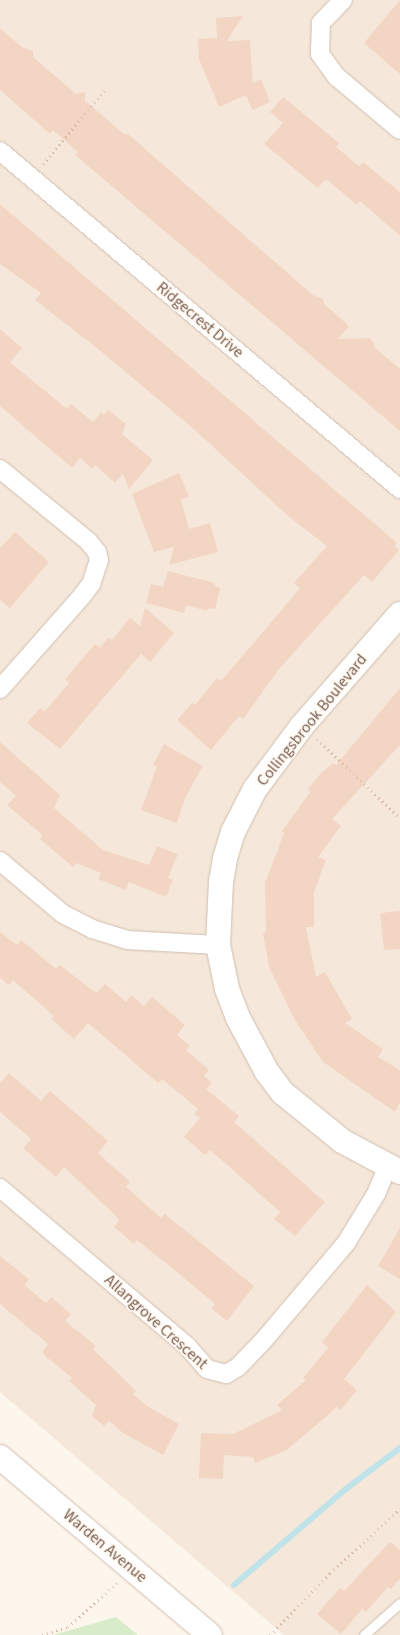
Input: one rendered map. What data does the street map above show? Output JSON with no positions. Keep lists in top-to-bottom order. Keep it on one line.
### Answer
{"streets":{"street":["Ridgecrest Drive","Collingsbrook Boulevard","Allangrove Crescent","Warden Avenue"]},"crossings":[["Collingsbrook Boulevard","Allangrove Crescent"]]}
